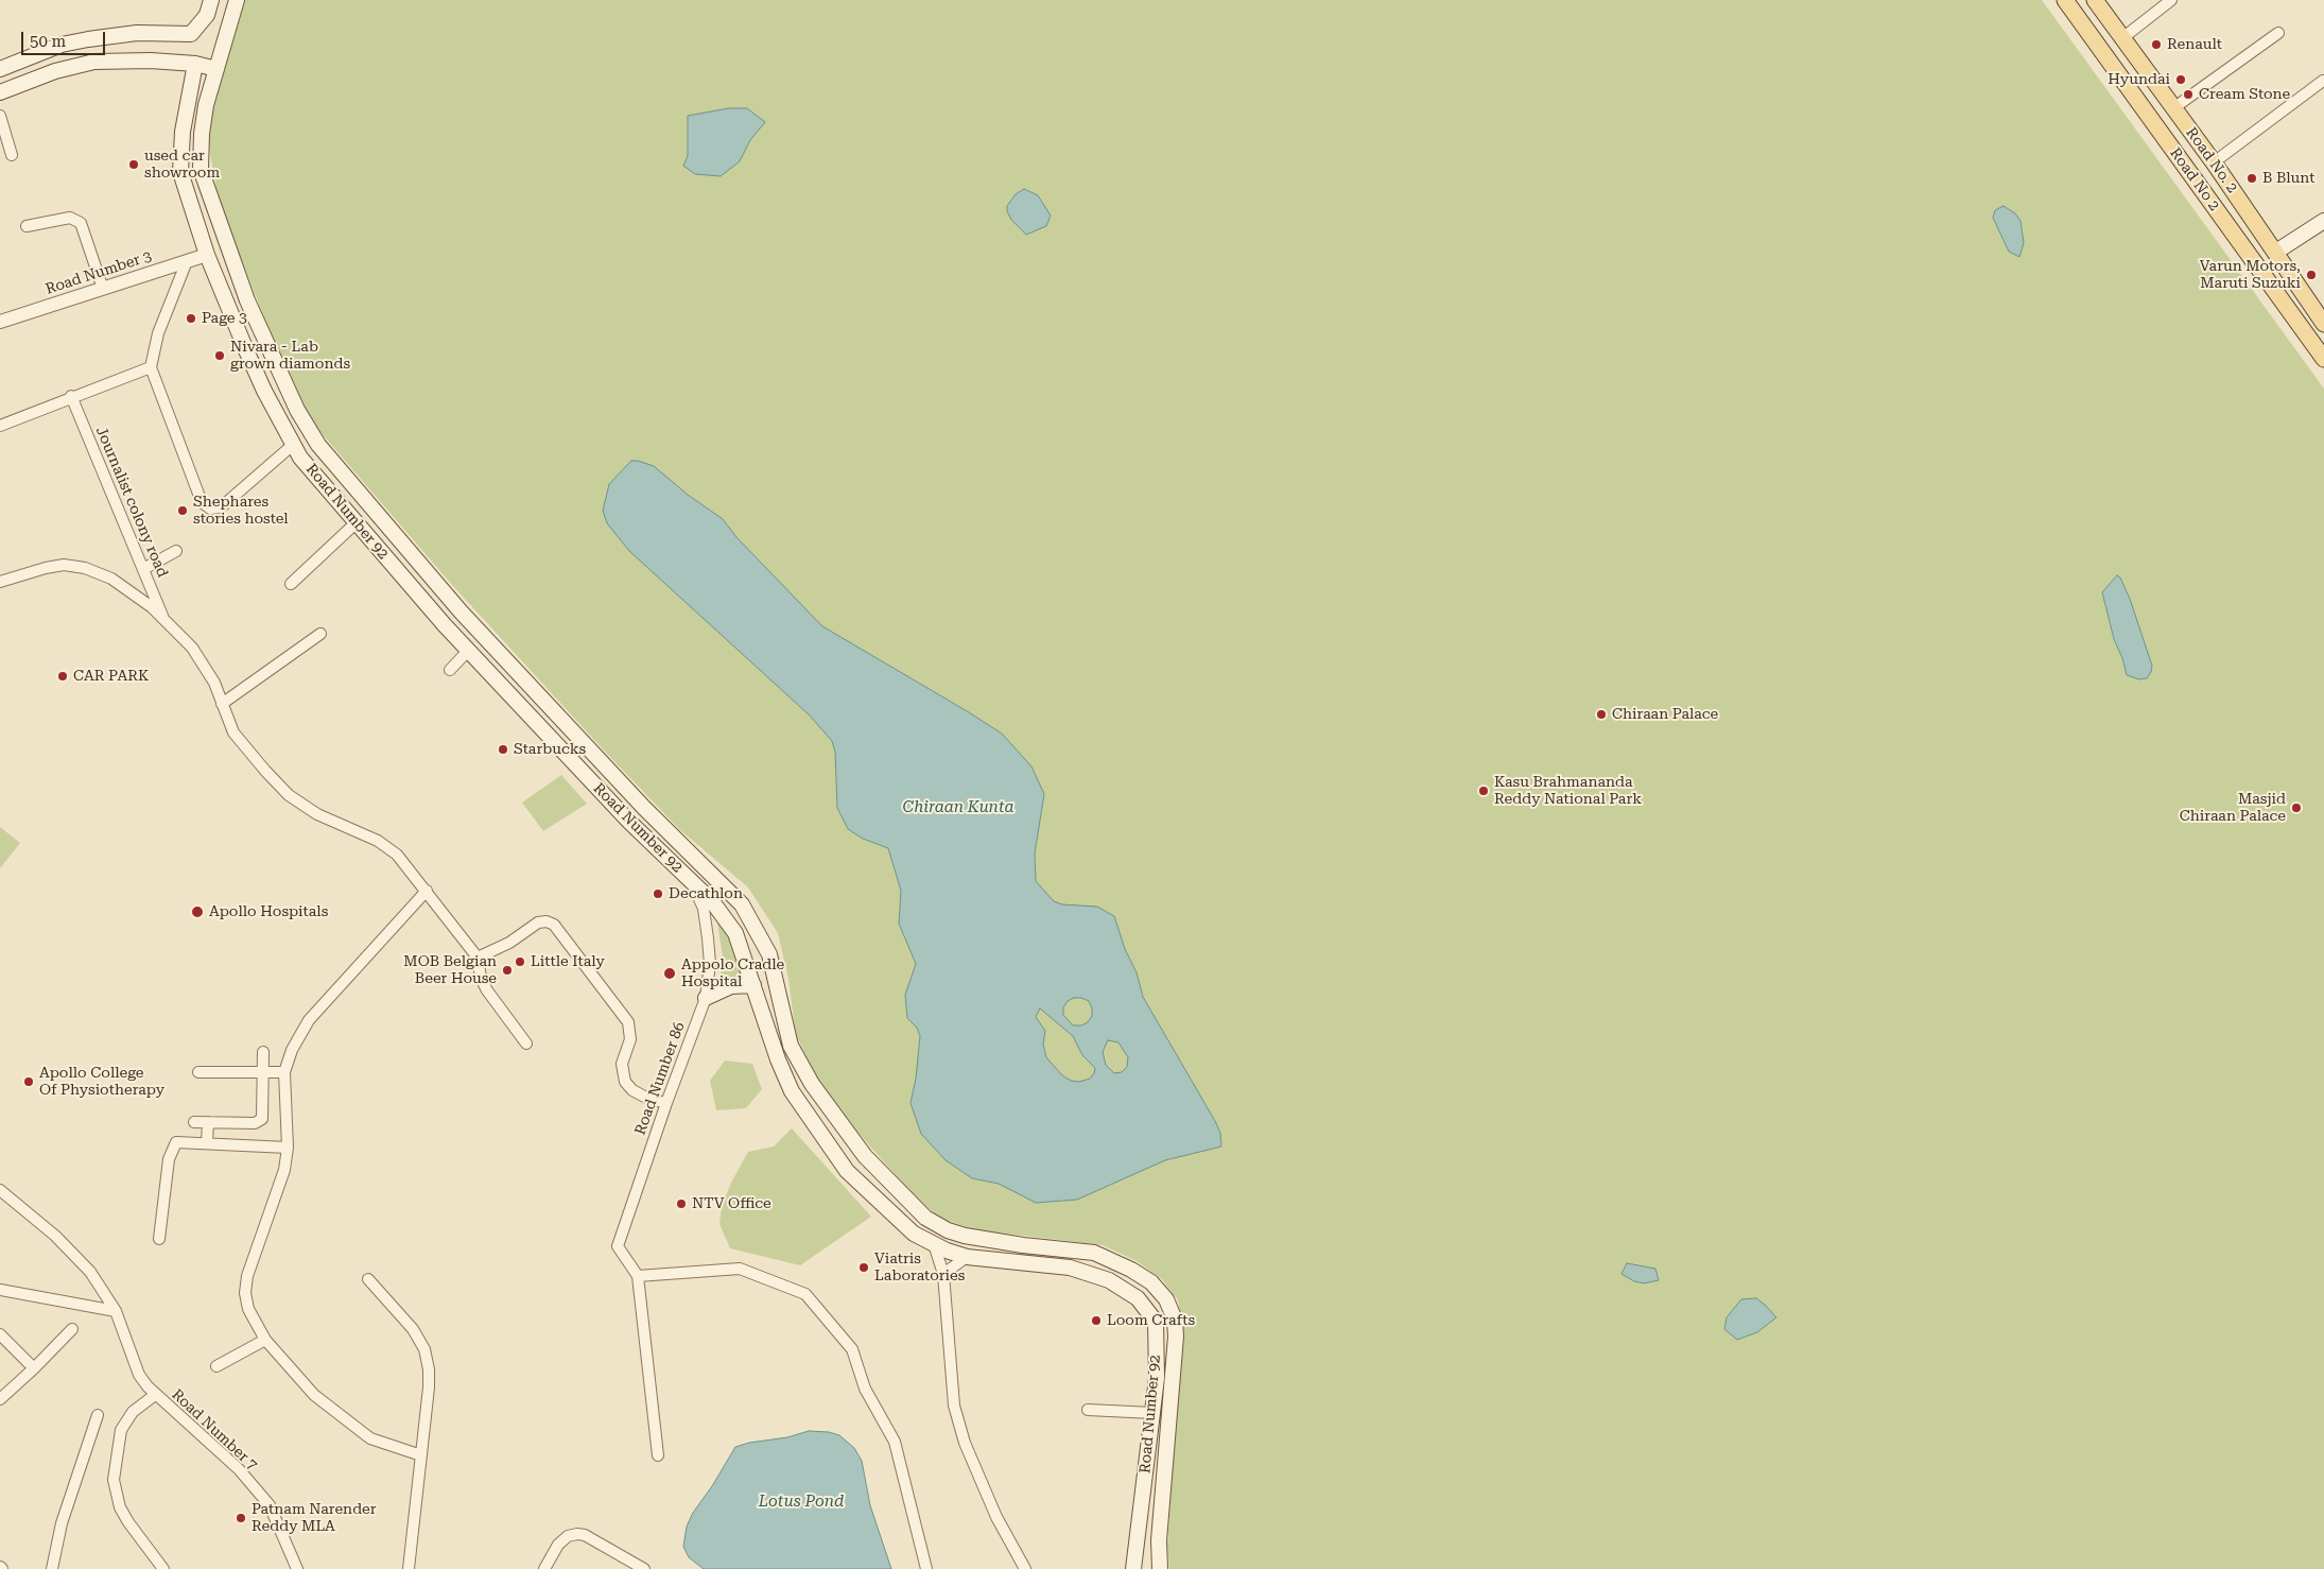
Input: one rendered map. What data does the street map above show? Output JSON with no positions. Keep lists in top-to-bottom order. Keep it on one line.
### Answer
{"streets":{"main road":["Road No. 2","Road No 2","Road Number 92"],"street":["Road Number 3","Journalist colony road","Road Number 86","Road Number 7"]},"crossings":[["Road Number 3","Road Number 92"],["Road Number 92","Road Number 86"]],"water":["Chiraan Kunta","Lotus Pond"],"places":["Renault","Hyundai","Cream Stone","used car showroom","B Blunt","Varun Motors, Maruti Suzuki","Page 3","Nivara - Lab grown diamonds","Shephares stories hostel","CAR PARK","Chiraan Palace","Starbucks","Kasu Brahmananda Reddy National Park","Masjid Chiraan Palace","Decathlon","Apollo Hospitals","Little Italy","MOB Belgian Beer House","Appolo Cradle Hospital","Apollo College Of Physiotherapy","NTV Office","Viatris Laboratories","Loom Crafts","Patnam Narender Reddy MLA"],"scale_bar":"50 m"}
